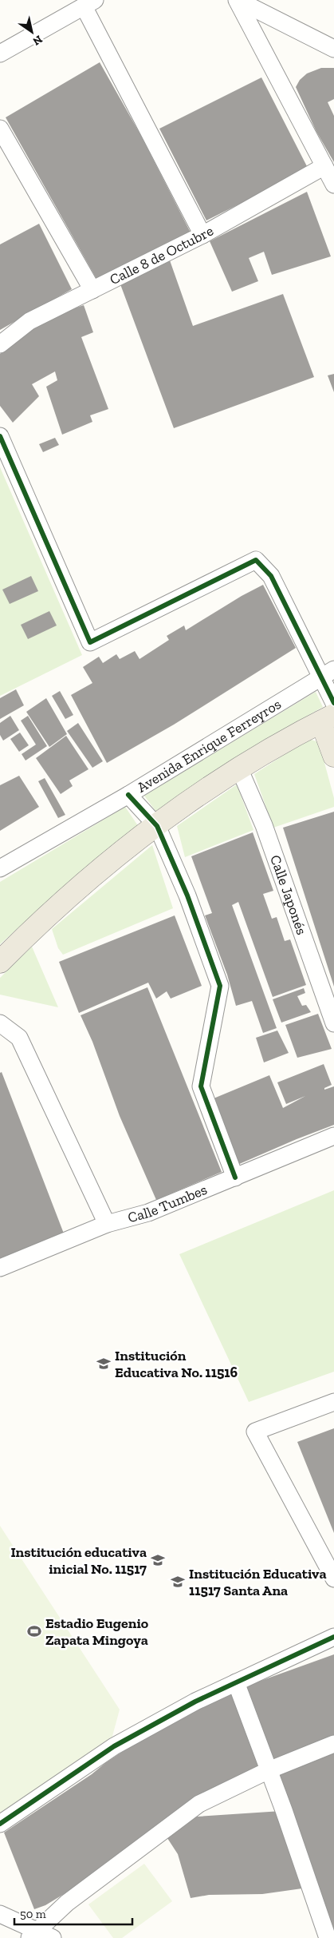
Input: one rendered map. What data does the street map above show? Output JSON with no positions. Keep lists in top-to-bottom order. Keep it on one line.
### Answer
{"streets":{"street":["Calle 8 de Octubre","Avenida Enrique Ferreyros","Calle Japonés","Calle Tumbes"]},"places":{"school or university":["Institución Educativa No. 11516","Institución educativa inicial No. 11517","Institución Educativa 11517 Santa Ana"],"sports":["Estadio Eugenio Zapata Mingoya"]},"scale_bar":"50 m","north":"bottom right"}
